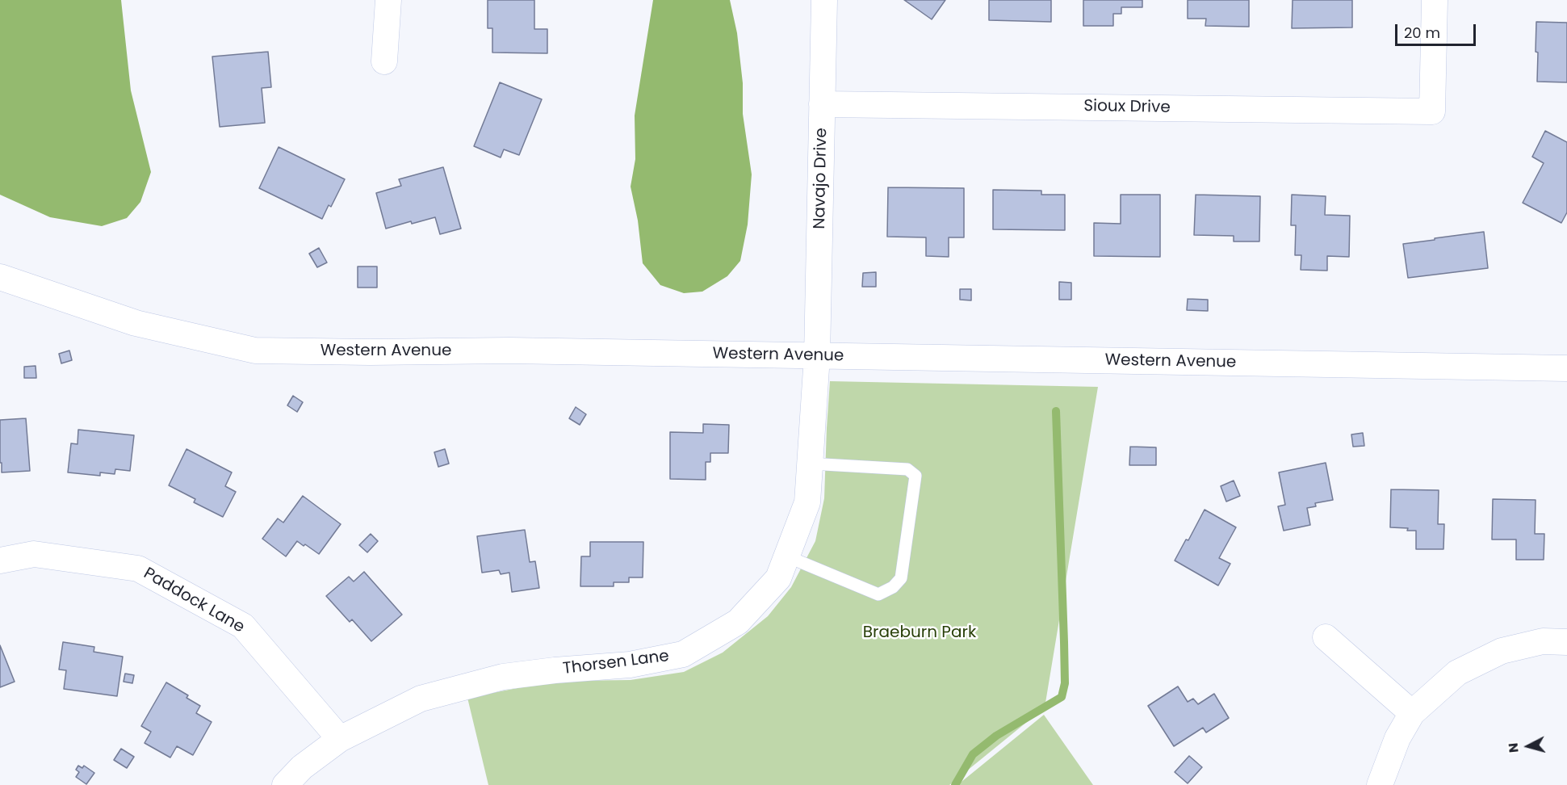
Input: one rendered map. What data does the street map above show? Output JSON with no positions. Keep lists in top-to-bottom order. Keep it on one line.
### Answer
{"streets":{"street":["Sioux Drive","Navajo Drive","Western Avenue","Paddock Lane","Thorsen Lane"]},"crossings":[["Sioux Drive","Navajo Drive"],["Navajo Drive","Western Avenue"],["Navajo Drive","Thorsen Lane"],["Western Avenue","Thorsen Lane"],["Paddock Lane","Thorsen Lane"]],"parks":["Braeburn Park"],"scale_bar":"20 m","north":"left"}
